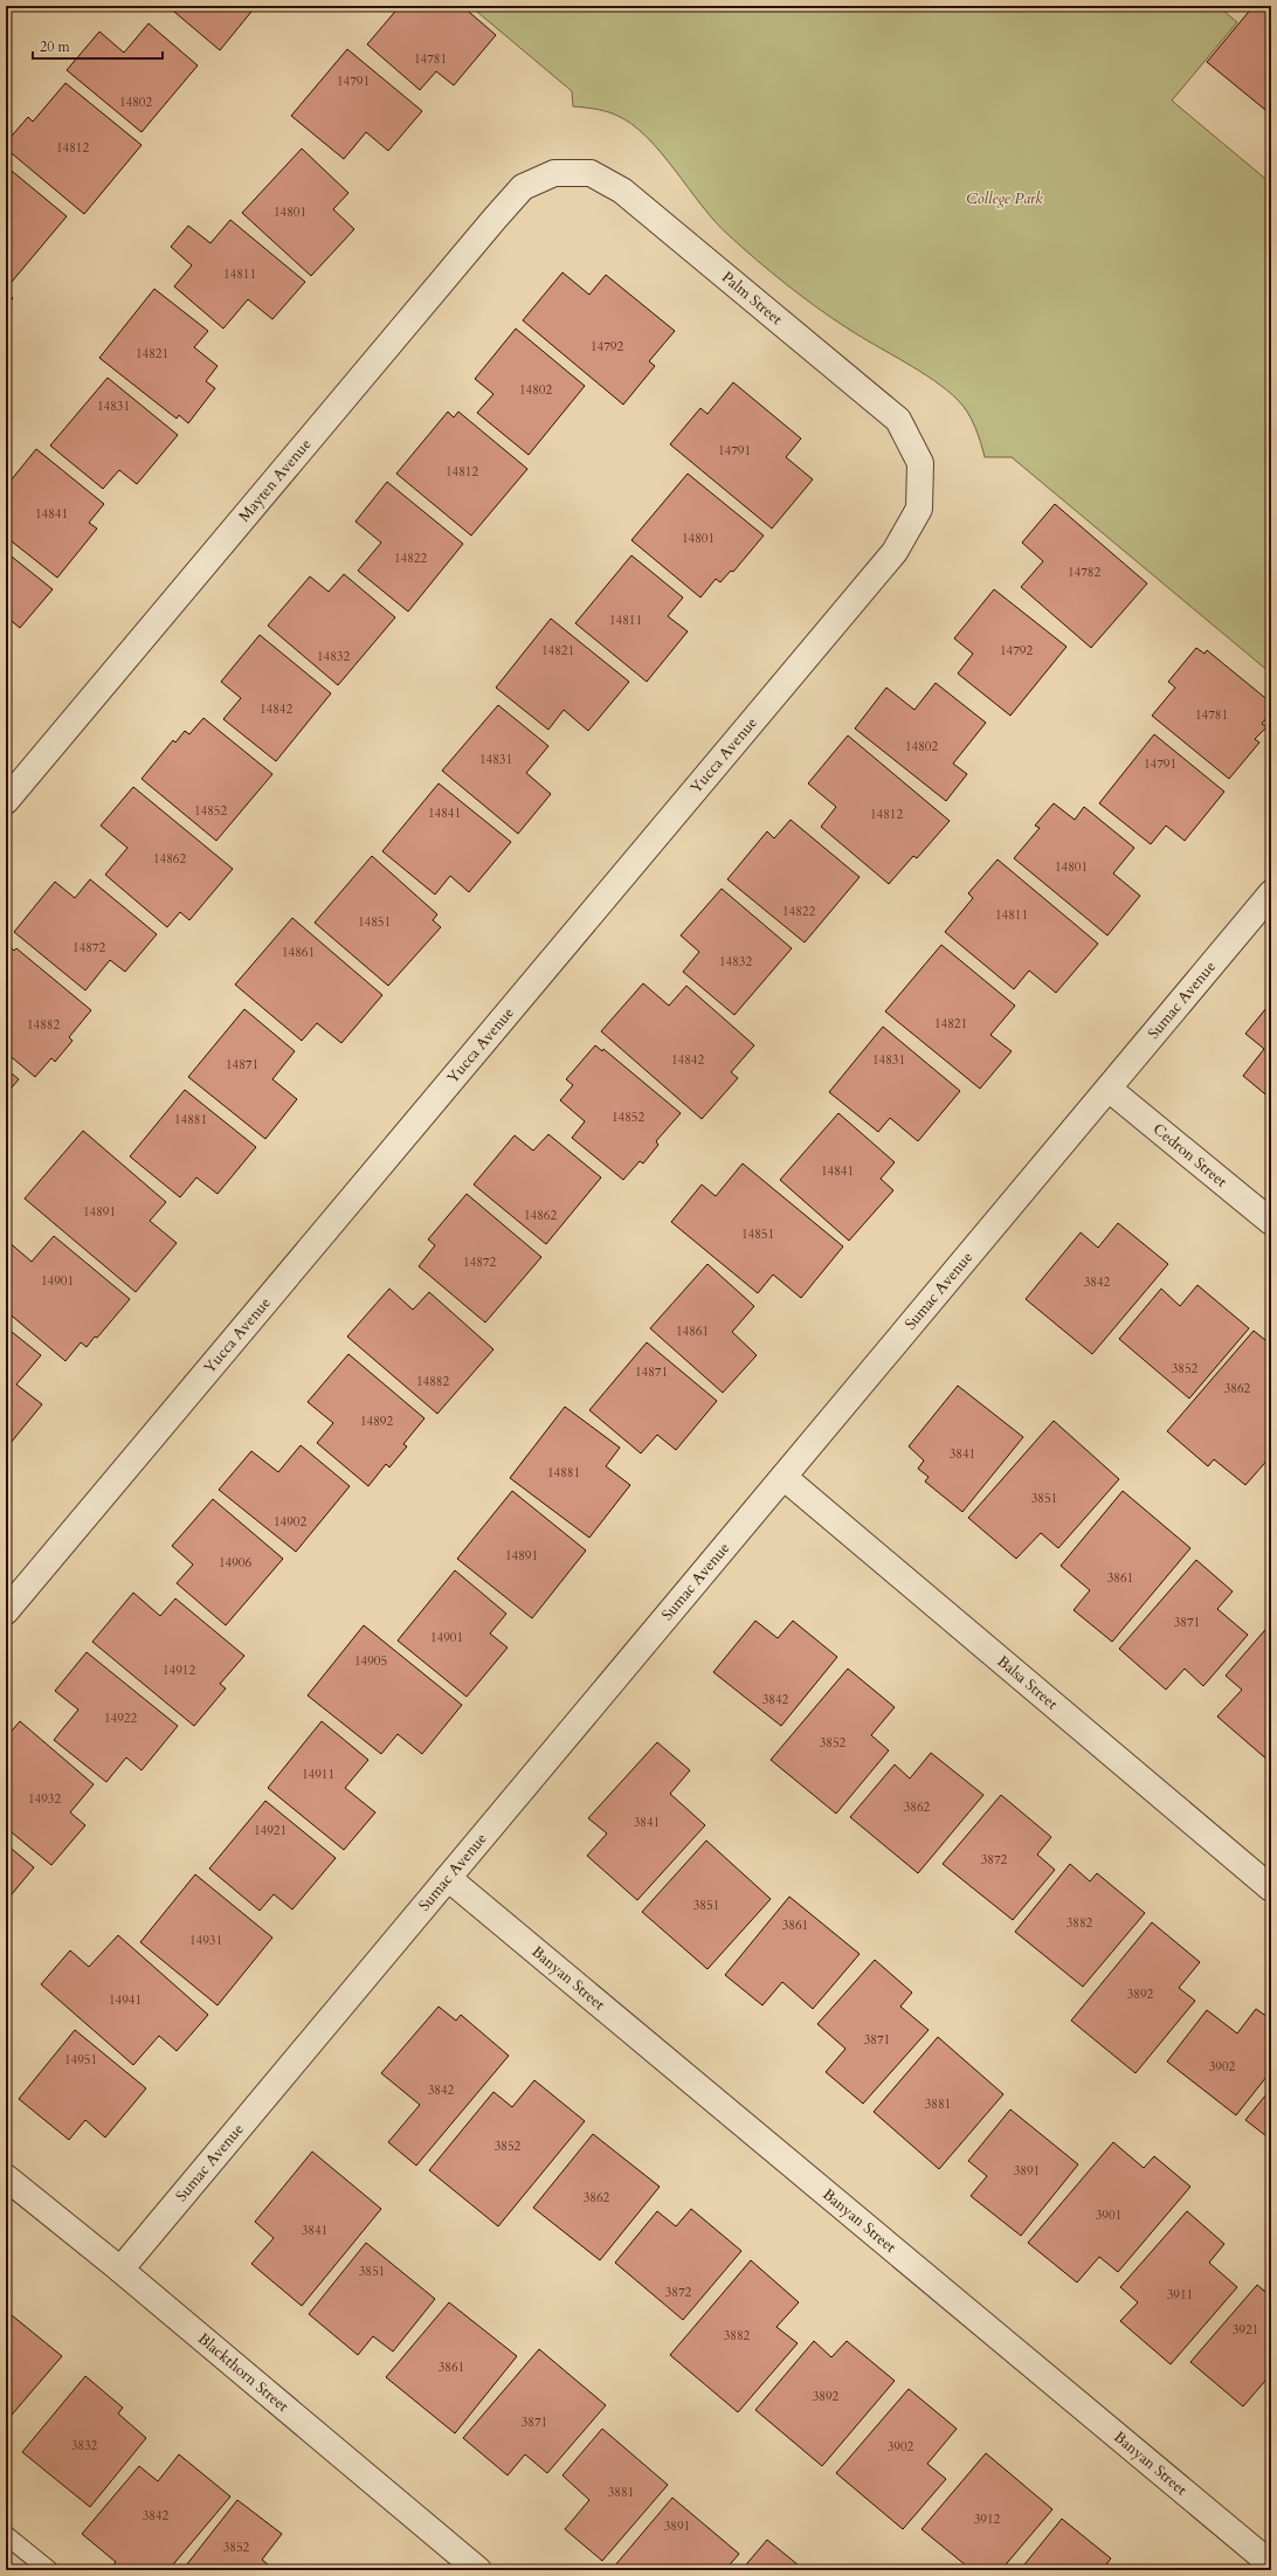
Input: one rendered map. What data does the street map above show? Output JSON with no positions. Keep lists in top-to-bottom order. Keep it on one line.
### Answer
{"streets":{"street":["Palm Street","Mayten Avenue","Yucca Avenue","Sumac Avenue","Cedron Street","Balsa Street","Banyan Street","Blackthorn Street"]},"crossings":[["Palm Street","Mayten Avenue"],["Palm Street","Yucca Avenue"],["Sumac Avenue","Cedron Street"],["Sumac Avenue","Balsa Street"],["Sumac Avenue","Banyan Street"],["Sumac Avenue","Blackthorn Street"]],"parks":["College Park"],"house_numbers":["14781","14791","14802","14812","14801","14811","14792","14821","14802","14831","14791","14812","14841","14801","14822","14782","14811","14821","14792","14832","14842","14781","14802","14831","14791","14852","14841","14812","14862","14801","14822","14811","14851","14872","14861","14832","14821","14882","14842","14831","14871","14852","14881","14841","14891","14862","14851","14872","14901","3842","14861","3852","14871","14882","3862","14892","3841","14881","3851","14902","14891","14906","3861","3871","14901","14905","14912","3842","14922","3852","14911","14932","3862","3841","14921","3872","3851","3882","3861","14931","3892","14941","3871","14951","3902","3842","3881","3852","3891","3862","3901","3841","3851","3872","3911","3921","3882","3861","3892","3871","3832","3902","3881","3842","3912","3891","3852"],"scale_bar":"20 m"}
